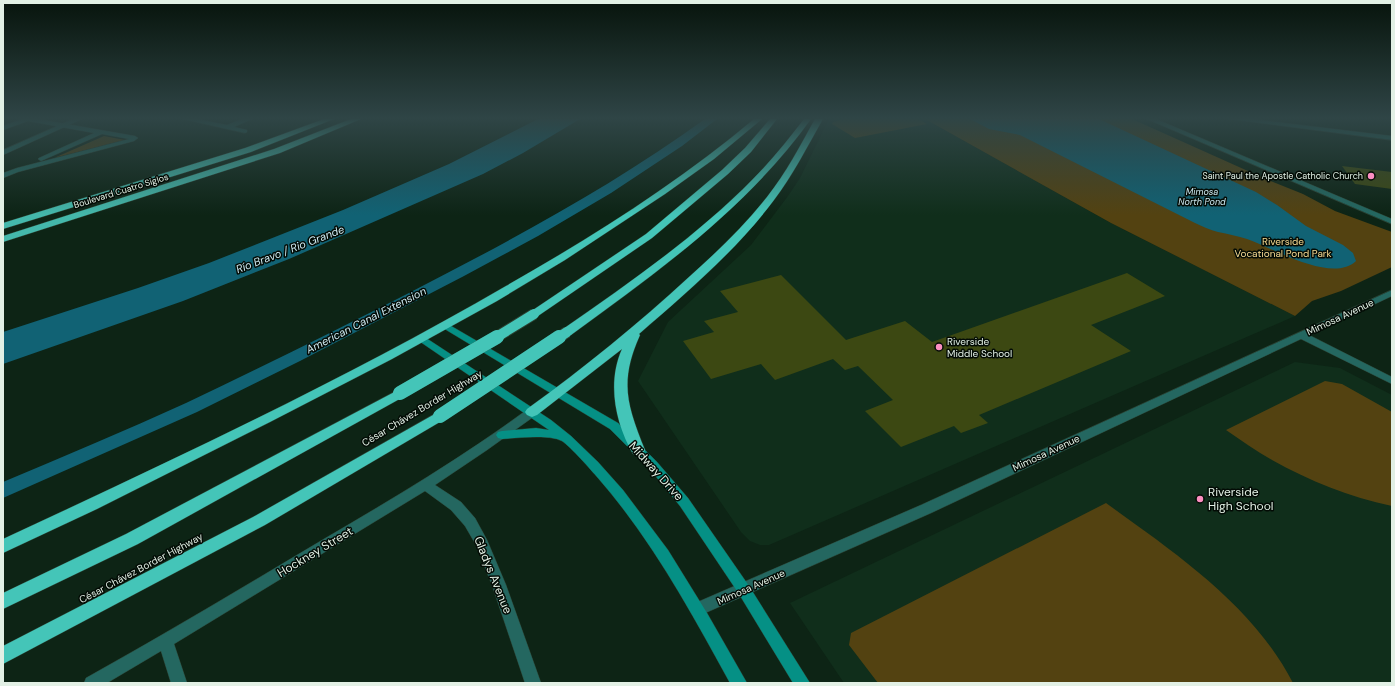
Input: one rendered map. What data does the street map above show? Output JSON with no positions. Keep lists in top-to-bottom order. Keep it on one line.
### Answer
{"streets":{"highway":["Boulevard Cuatro Siglos","César Chávez Border Highway"],"main road":["Midway Drive"],"street":["Mimosa Avenue","Hockney Street","Gladys Avenue"]},"crossings":[["Mimosa Avenue","Midway Drive"],["Hockney Street","Gladys Avenue"]],"water":["Mimosa North Pond","Río Bravo / Rio Grande","American Canal Extension"],"parks":["Riverside Vocational Pond Park"],"places":["Saint Paul the Apostle Catholic Church","Riverside Middle School","Riverside High School"]}
